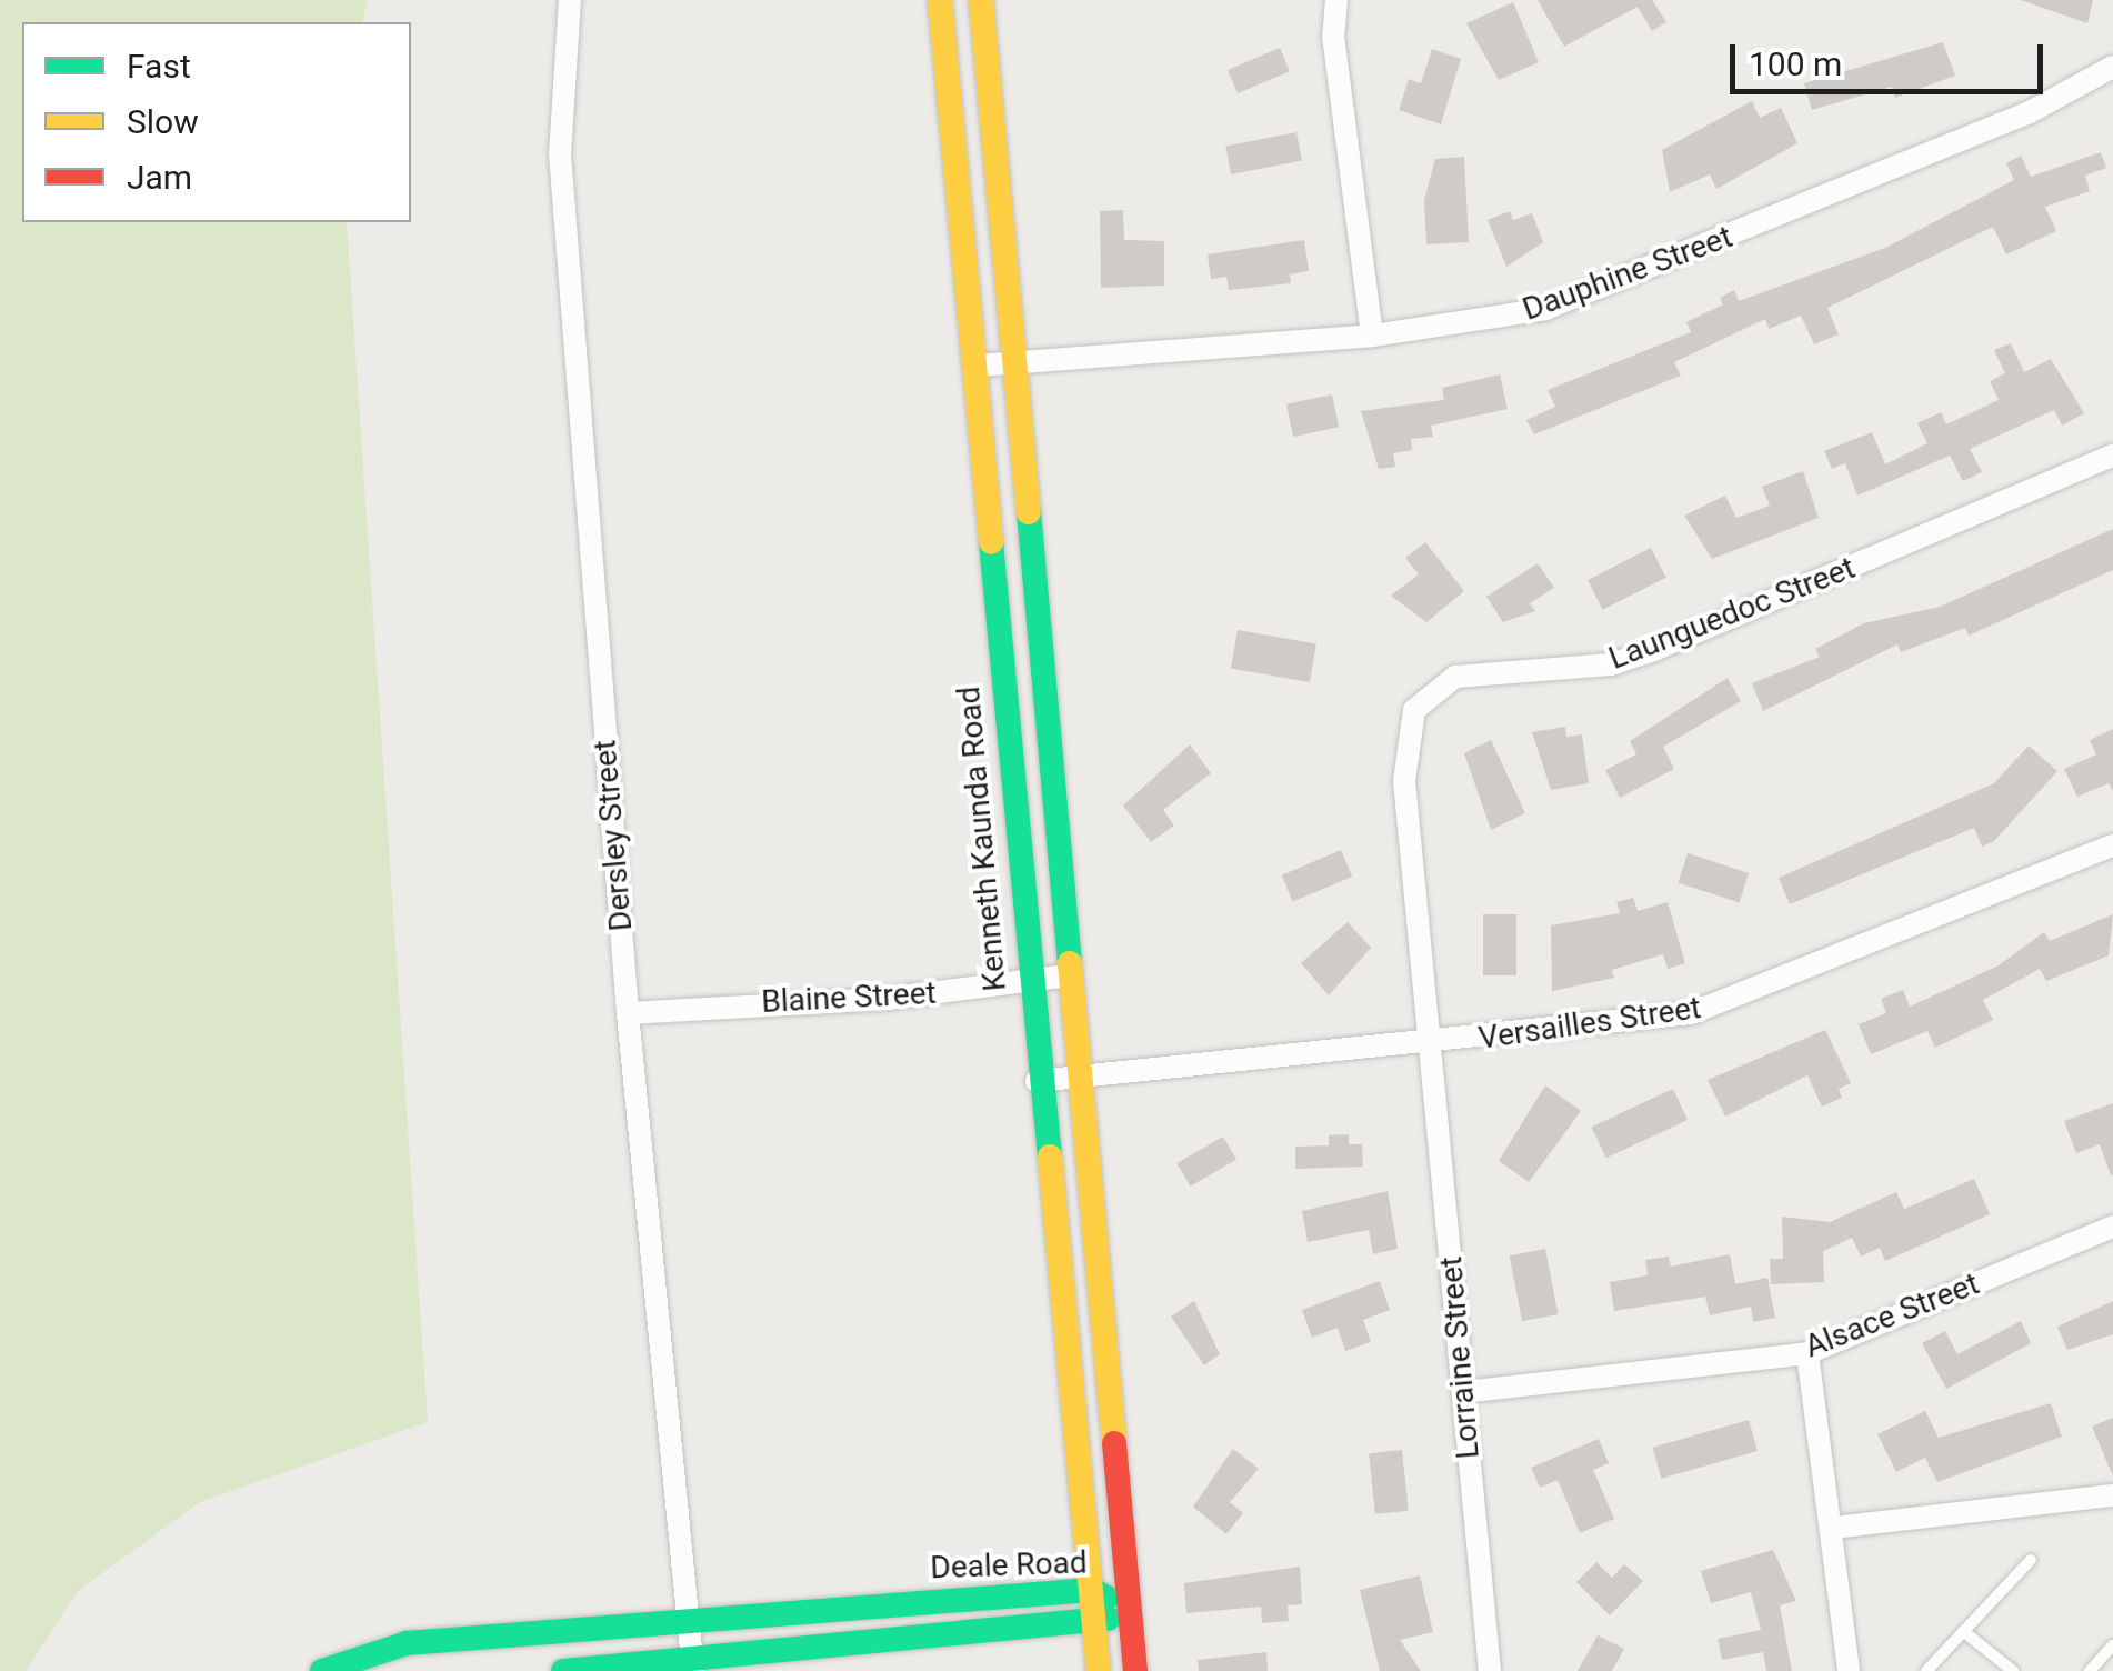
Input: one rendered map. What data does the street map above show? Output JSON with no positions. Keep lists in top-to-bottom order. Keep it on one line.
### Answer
{"streets":{"main road":["Kenneth Kaunda Road","Deale Road"],"street":["Dauphine Street","Launguedoc Street","Dersley Street","Blaine Street","Versailles Street","Alsace Street","Lorraine Street"]},"crossings":[["Dauphine Street","Kenneth Kaunda Road"],["Launguedoc Street","Versailles Street"],["Launguedoc Street","Lorraine Street"],["Dersley Street","Blaine Street"],["Dersley Street","Deale Road"],["Kenneth Kaunda Road","Blaine Street"],["Kenneth Kaunda Road","Versailles Street"],["Kenneth Kaunda Road","Deale Road"],["Versailles Street","Lorraine Street"],["Alsace Street","Lorraine Street"]],"legend":["Fast","Slow","Jam"],"scale_bar":"100 m"}
